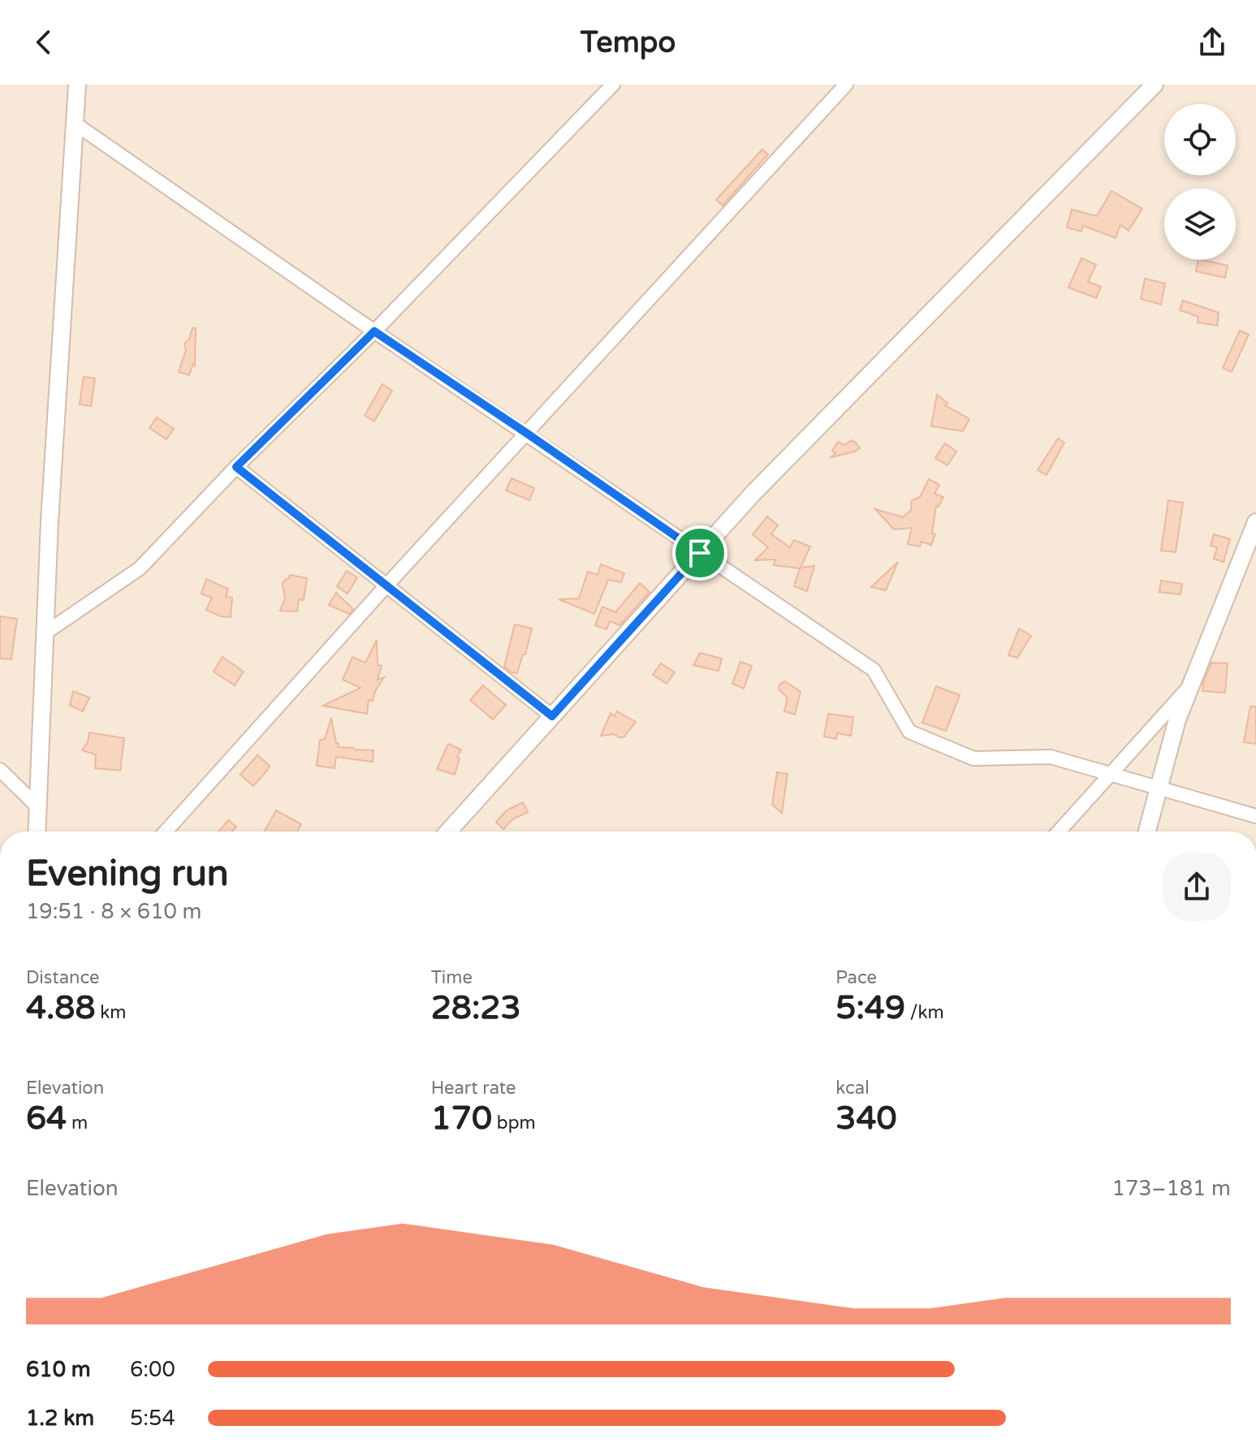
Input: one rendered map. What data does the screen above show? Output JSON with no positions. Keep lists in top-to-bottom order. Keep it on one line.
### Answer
{"page":{"header":"Tempo","heading":["Evening run","19:51 · 8 × 610 m"],"stats":[["Distance","4.88 km"],["Time","28:23"],["Pace","5:49 /km"],["Elevation","64 m"],["Heart rate","170 bpm"],["kcal","340"]],"chart":["Elevation","173–181 m"],"list":[{"name":"610 m","note":"6:00"},{"name":"1.2 km","note":"5:54"}]}}
